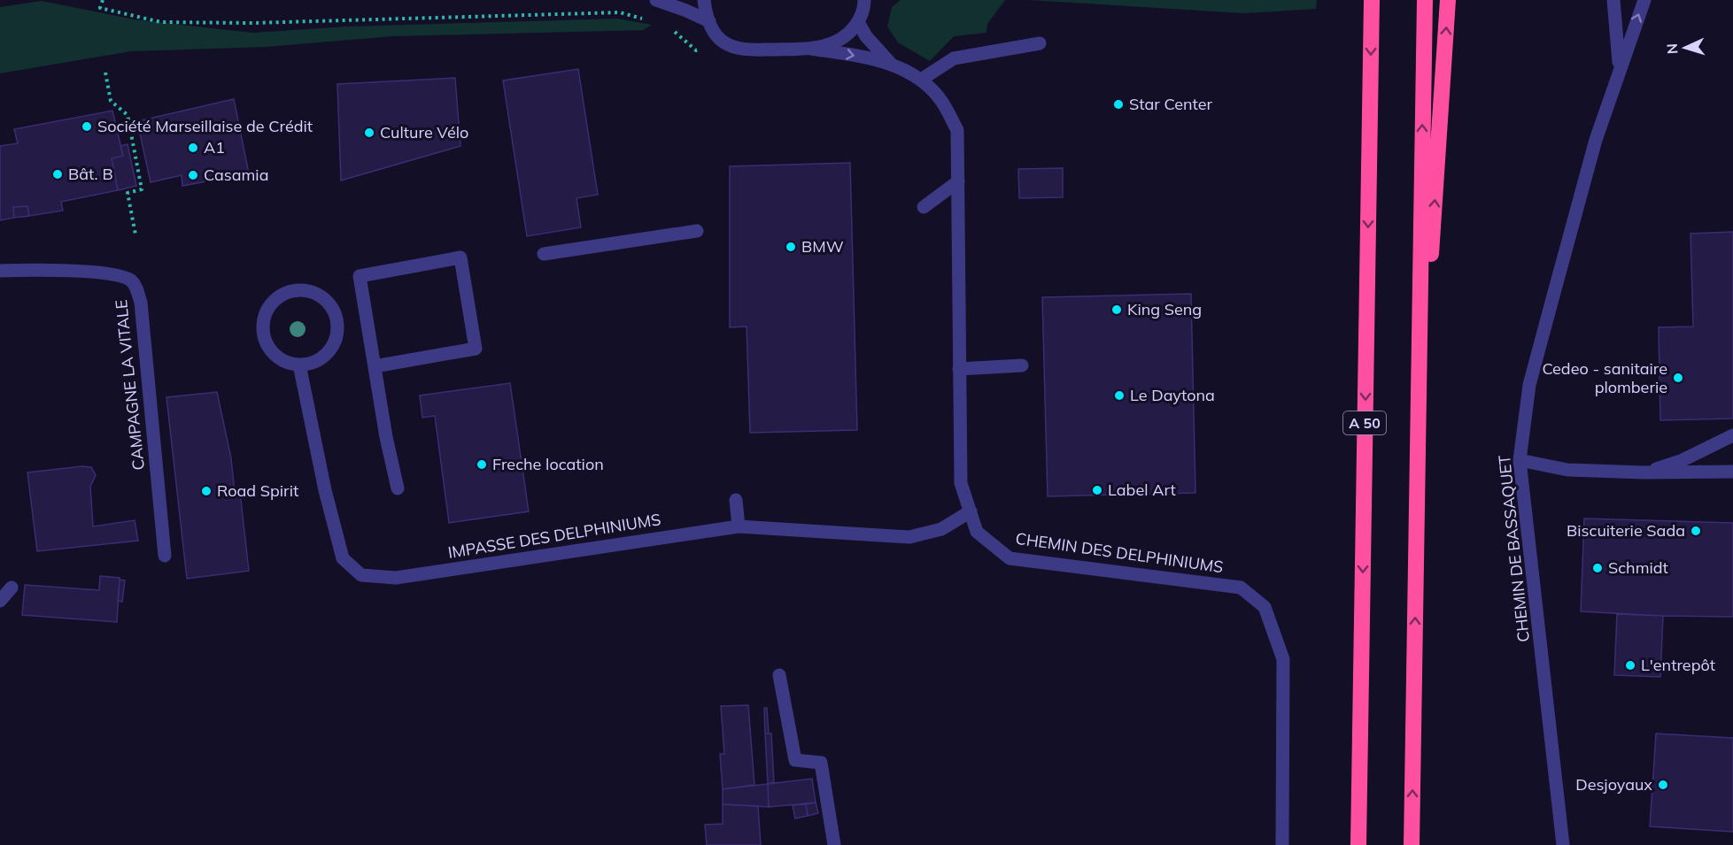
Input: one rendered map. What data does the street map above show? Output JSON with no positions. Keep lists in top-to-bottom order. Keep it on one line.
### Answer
{"streets":{"highway":["A 50"],"street":["CAMPAGNE LA VITALE","IMPASSE DES DELPHINIUMS","CHEMIN DE BASSAQUET","CHEMIN DES DELPHINIUMS"]},"crossings":[["IMPASSE DES DELPHINIUMS","CHEMIN DES DELPHINIUMS"]],"places":["Star Center","Société Marseillaise de Crédit","Culture Vélo","A1","Bât. B","Casamia","BMW","King Seng","Cedeo - sanitaire plomberie","Le Daytona","Freche location","Label Art","Road Spirit","Biscuiterie Sada","Schmidt","L'entrepôt","Desjoyaux"],"north":"left"}
